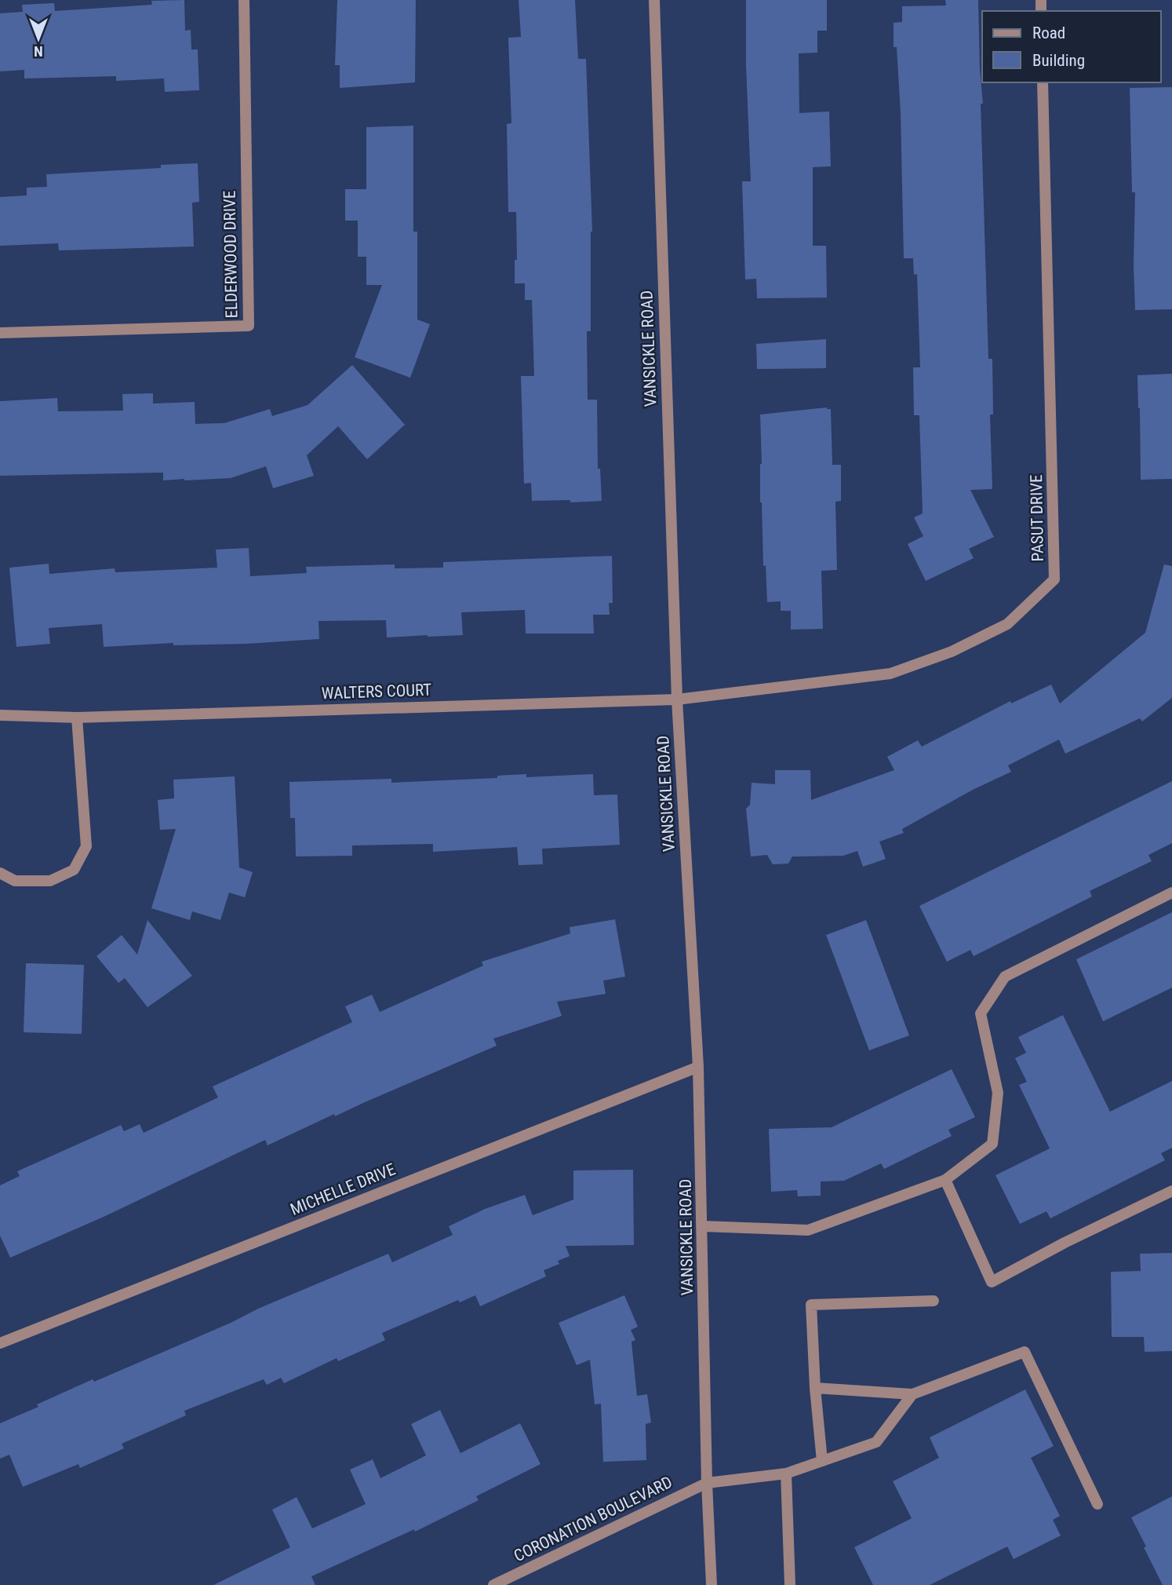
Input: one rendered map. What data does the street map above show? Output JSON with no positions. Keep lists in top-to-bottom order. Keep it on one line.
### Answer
{"streets":{"street":["ELDERWOOD DRIVE","VANSICKLE ROAD","PASUT DRIVE","WALTERS COURT","MICHELLE DRIVE","CORONATION BOULEVARD"]},"crossings":[["VANSICKLE ROAD","PASUT DRIVE"],["VANSICKLE ROAD","WALTERS COURT"],["VANSICKLE ROAD","MICHELLE DRIVE"],["VANSICKLE ROAD","CORONATION BOULEVARD"],["PASUT DRIVE","WALTERS COURT"]],"legend":["Road","Building"],"north":"bottom"}
